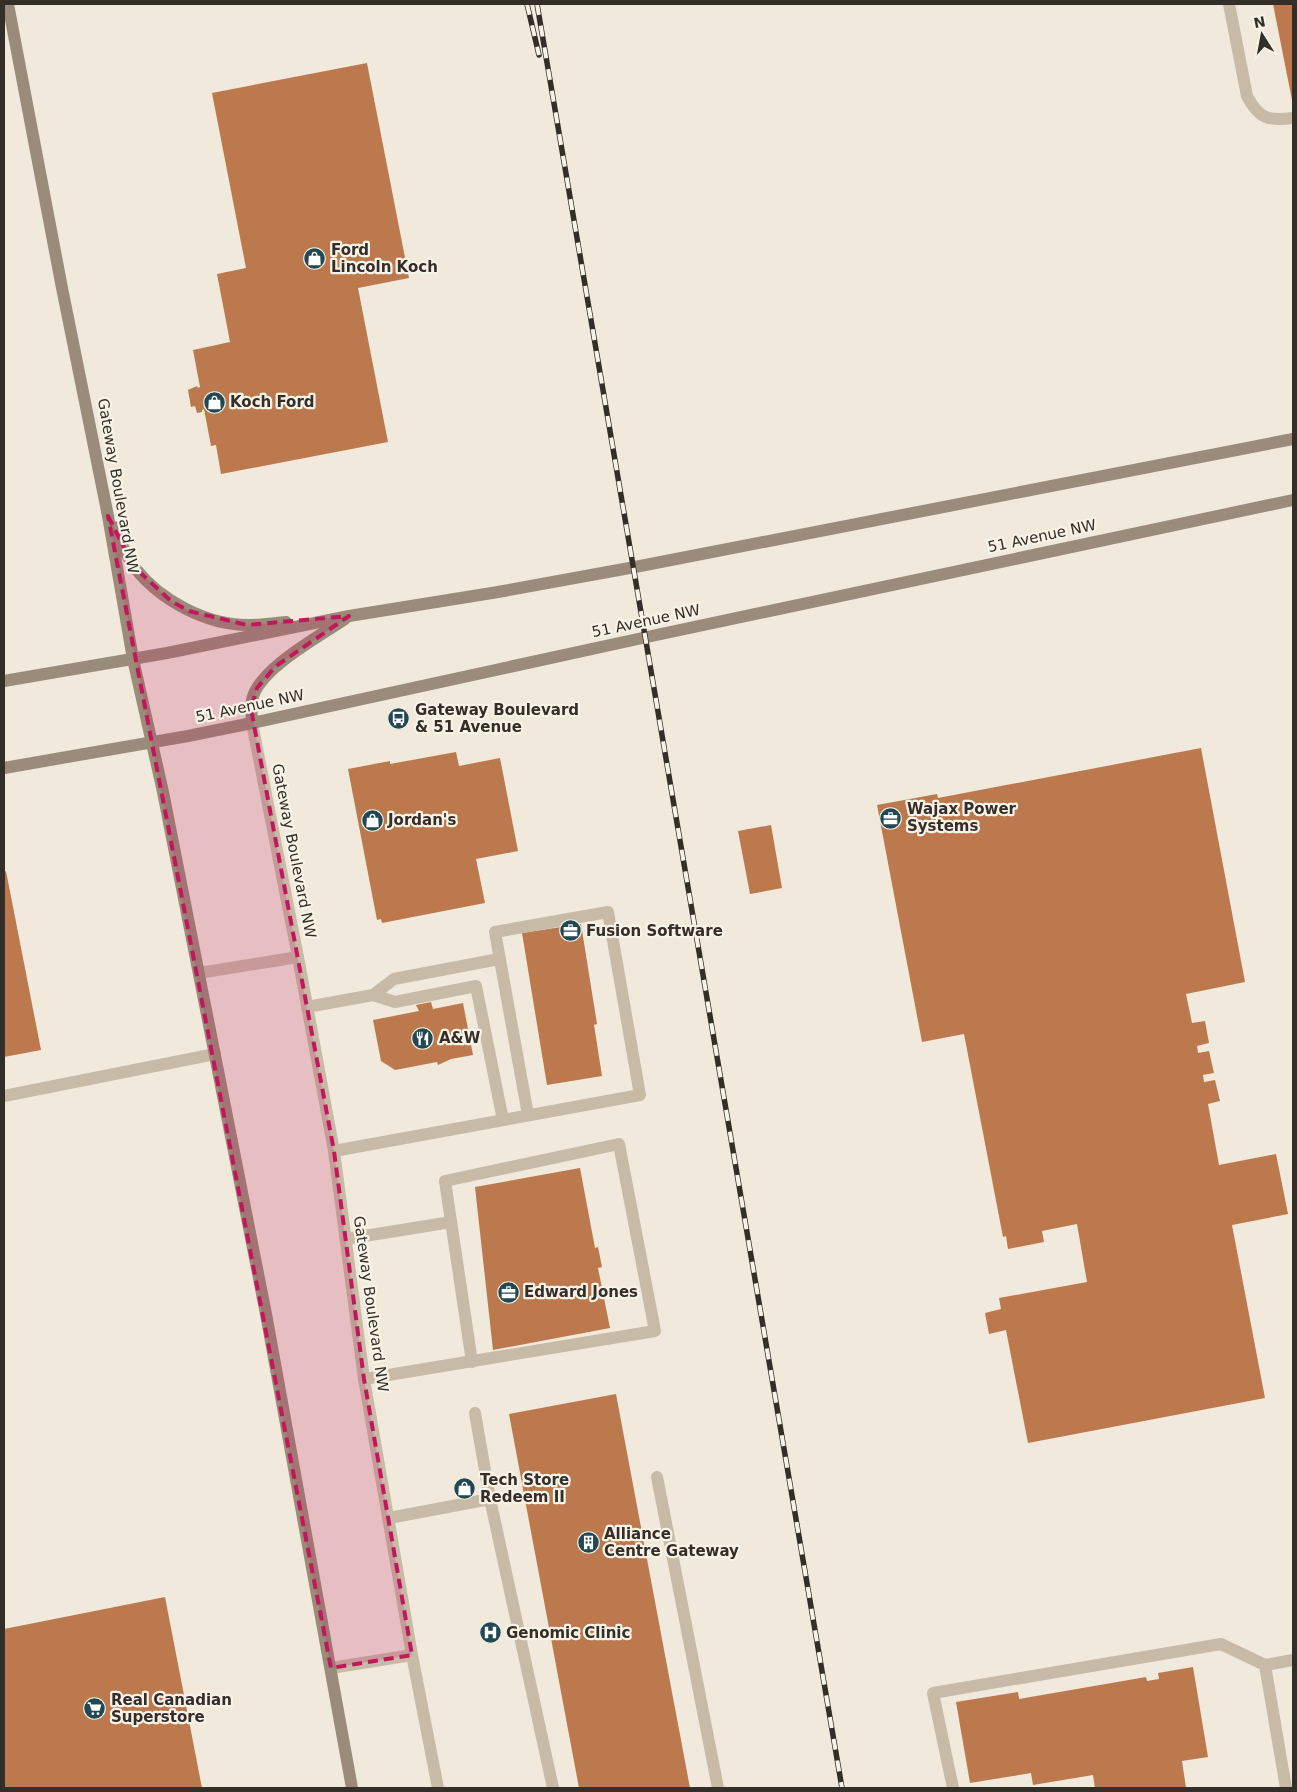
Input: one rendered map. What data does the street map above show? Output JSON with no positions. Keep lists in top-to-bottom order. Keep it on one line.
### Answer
{"streets":{"main road":["Gateway Boulevard NW","51 Avenue NW"]},"crossings":[["Gateway Boulevard NW","51 Avenue NW"]],"places":{"shop":["Ford Lincoln Koch","Koch Ford","Jordan's","Tech Store Redeem II"],"bus stop":["Gateway Boulevard & 51 Avenue"],"office":["Wajax Power Systems","Fusion Software","Edward Jones"],"restaurant":["A&W"],"building":["Alliance Centre Gateway"],"hospital":["Genomic Clinic"],"supermarket":["Real Canadian Superstore"]},"north":"top"}
